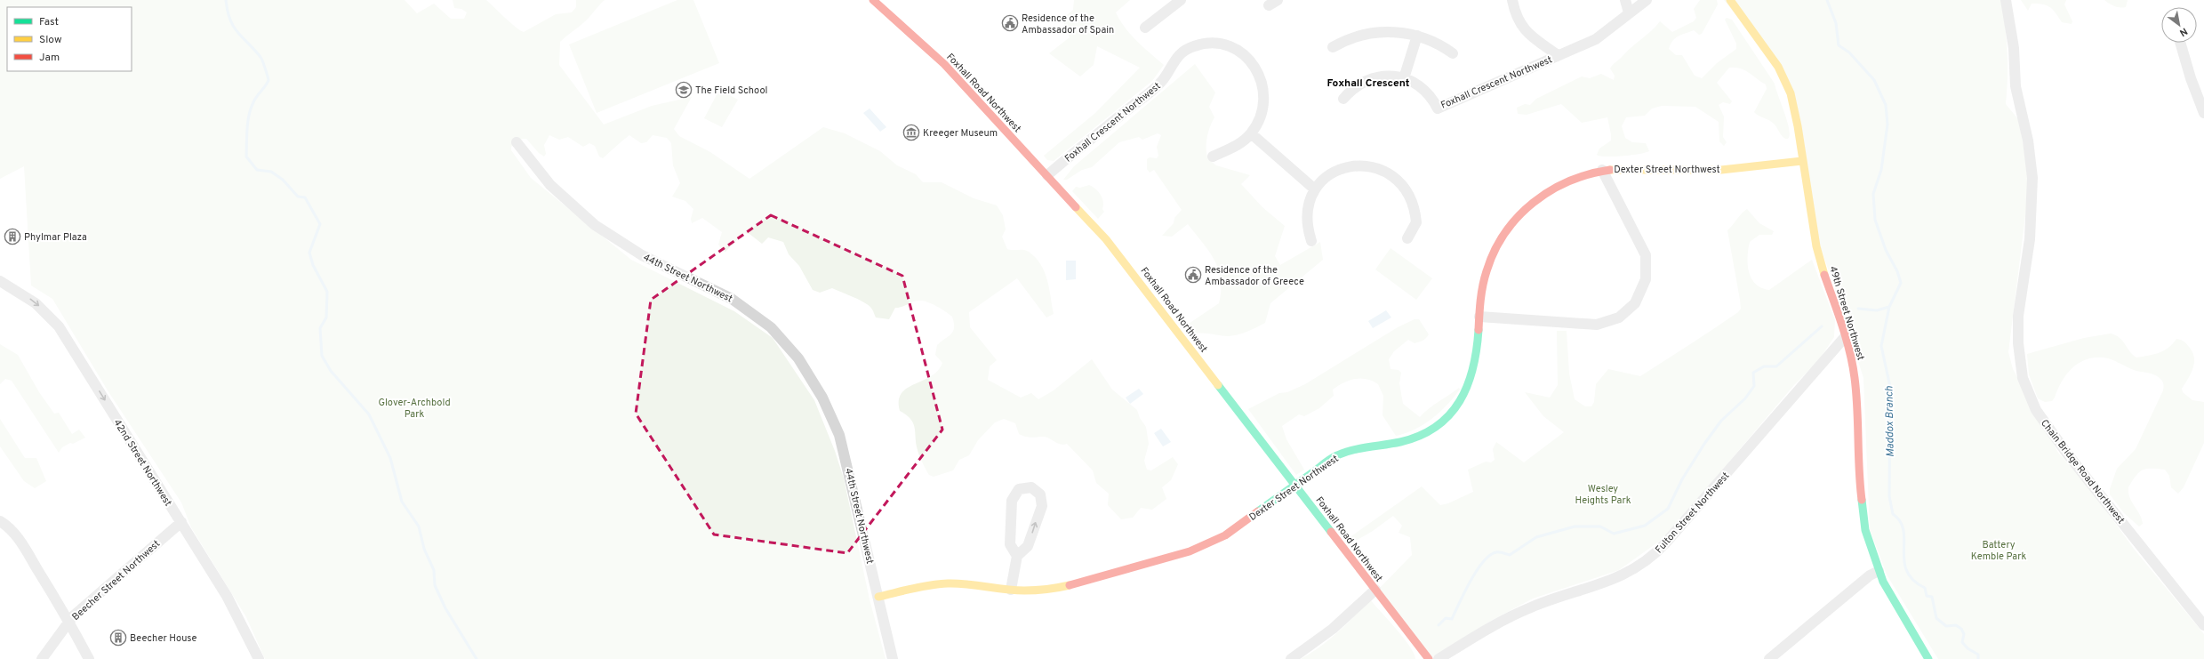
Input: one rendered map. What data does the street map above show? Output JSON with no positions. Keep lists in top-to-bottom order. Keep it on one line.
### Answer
{"streets":{"street":["Foxhall Crescent Northwest","Foxhall Road Northwest","Dexter Street Northwest","44th Street Northwest","49th Street Northwest","42nd Street Northwest","Chain Bridge Road Northwest","Fulton Street Northwest","Beecher Street Northwest"]},"crossings":[["Foxhall Crescent Northwest","Foxhall Road Northwest"],["Foxhall Road Northwest","Dexter Street Northwest"],["Dexter Street Northwest","44th Street Northwest"],["Dexter Street Northwest","49th Street Northwest"],["49th Street Northwest","Fulton Street Northwest"],["42nd Street Northwest","Beecher Street Northwest"]],"one_way":["42nd Street Northwest"],"districts":["Foxhall Crescent"],"water":["Maddox Branch"],"parks":["Glover-Archbold Park","Wesley Heights Park","Battery Kemble Park"],"places":{"public building":["Residence of the Ambassador of Spain","Residence of the Ambassador of Greece"],"school or university":["The Field School"],"museum":["Kreeger Museum"],"building":["Phylmar Plaza","Beecher House"]},"legend":["Fast","Slow","Jam"],"north":"bottom right"}
